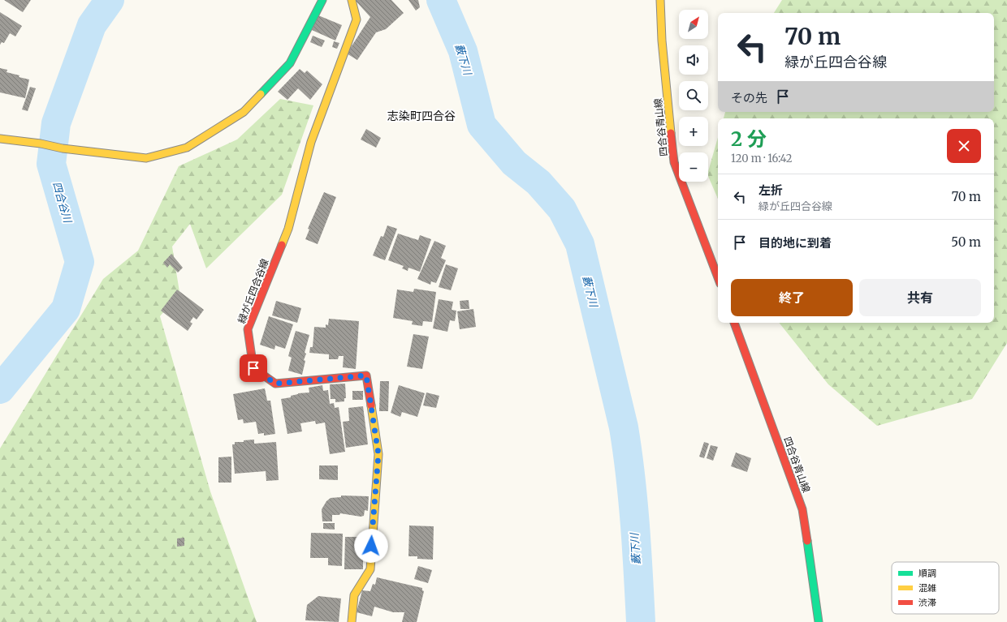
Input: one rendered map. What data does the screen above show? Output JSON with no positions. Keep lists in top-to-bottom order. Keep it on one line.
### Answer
{"streets":{"street":["四合谷青山線","緑が丘四合谷線"]},"districts":["志染町四合谷"],"water":["藪下川","四合谷川"],"legend":["順調","混雑","渋滞"],"north":"top right","page":{"map_buttons":["+","−"],"turn":["70 m","緑が丘四合谷線"],"then":"その先","heading":["2 分","120 m · 16:42"],"list":[{"name":"左折","note":"緑が丘四合谷線","value":"70 m"},{"name":"目的地に到着","value":"50 m"}],"buttons":["終了","共有"]}}
